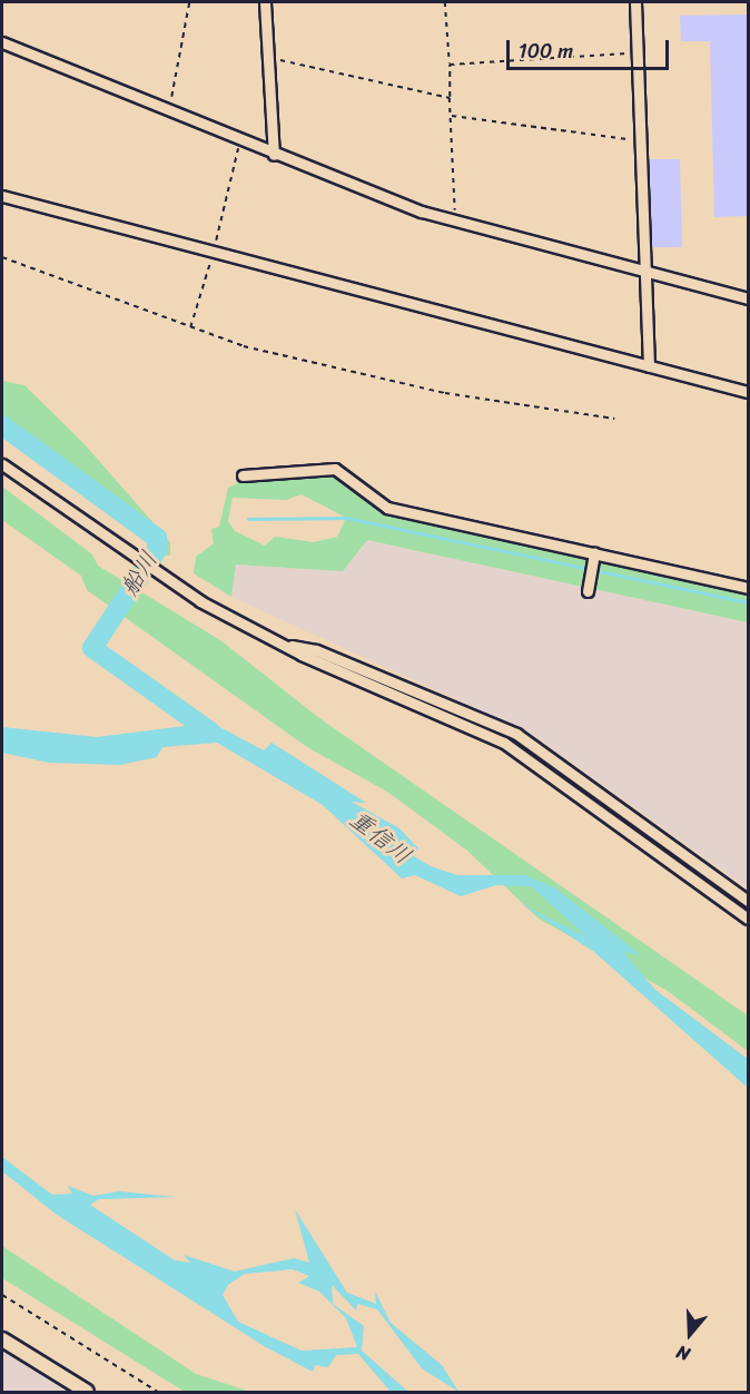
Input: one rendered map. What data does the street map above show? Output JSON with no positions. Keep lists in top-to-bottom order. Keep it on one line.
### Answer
{"water":["船川","重信川"],"scale_bar":"100 m","north":"bottom"}
